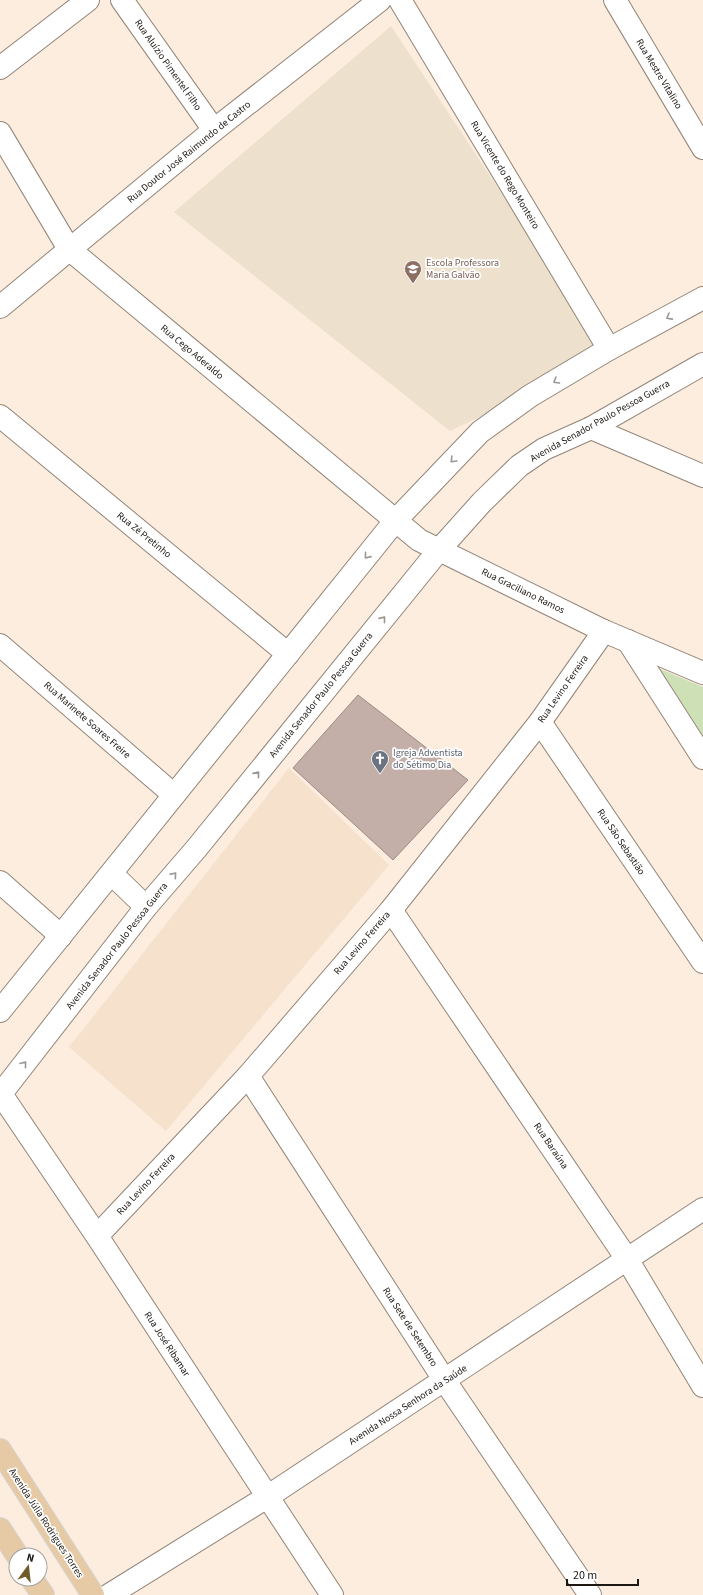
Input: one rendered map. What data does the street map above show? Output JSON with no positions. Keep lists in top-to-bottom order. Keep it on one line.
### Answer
{"streets":{"main road":["Avenida Júlia Rodrigues Torres"],"street":["Rua Aluízio Pimentel Filho","Rua Mestre Vitalino","Rua Doutor José Raimundo de Castro","Rua Vicente do Rego Monteiro","Rua Cego Aderaldo","Avenida Senador Paulo Pessoa Guerra","Rua Zé Pretinho","Rua Graciliano Ramos","Rua Levino Ferreira","Rua Marinete Soares Freire","Rua São Sebastião","Rua Baraúna","Rua Sete de Setembro","Rua José Ribamar","Avenida Nossa Senhora da Saúde"]},"crossings":[["Rua Aluízio Pimentel Filho","Rua Doutor José Raimundo de Castro"],["Rua Doutor José Raimundo de Castro","Rua Cego Aderaldo"],["Rua Cego Aderaldo","Rua Graciliano Ramos"],["Avenida Senador Paulo Pessoa Guerra","Rua Graciliano Ramos"],["Avenida Senador Paulo Pessoa Guerra","Rua José Ribamar"],["Rua Graciliano Ramos","Rua Levino Ferreira"],["Rua Levino Ferreira","Rua São Sebastião"],["Rua Levino Ferreira","Rua Baraúna"],["Rua Levino Ferreira","Rua Sete de Setembro"],["Rua Levino Ferreira","Rua José Ribamar"],["Rua Baraúna","Avenida Nossa Senhora da Saúde"],["Rua Sete de Setembro","Avenida Nossa Senhora da Saúde"],["Rua José Ribamar","Avenida Nossa Senhora da Saúde"]],"places":{"school or university":["Escola Professora Maria Galvão"],"church":["Igreja Adventista do Sétimo Dia"]},"scale_bar":"20 m","north":"top"}
